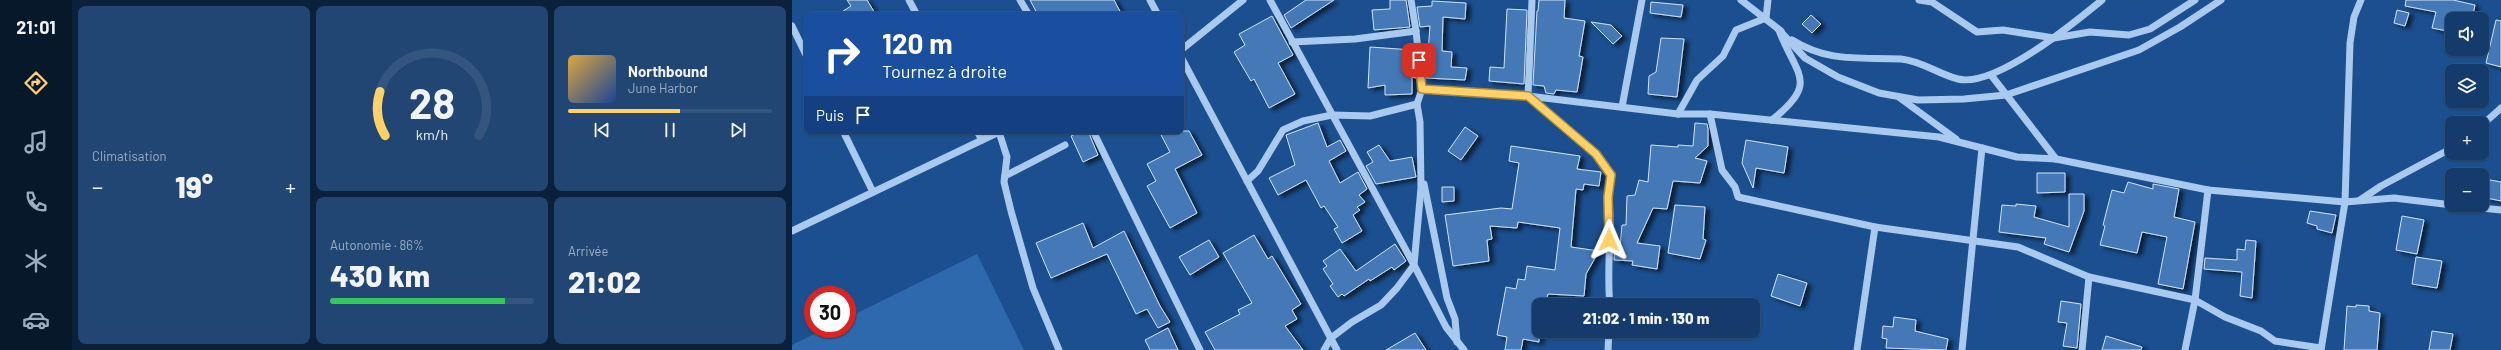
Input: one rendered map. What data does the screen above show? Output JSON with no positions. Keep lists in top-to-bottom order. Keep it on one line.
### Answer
{"page":{"tabs":"21:01","tile":["Climatisation",["Autonomie · 86%","430 km"],["Arrivée","21:02"]],"map_buttons":["+","−"],"turn":["120 m","Tournez à droite"],"song":["Northbound","June Harbor"],"then":"Puis","heat":["−","19°","+"],"limit":"30","trip":"21:02 · 1 min · 130 m","gauge":["28","km/h"]}}
